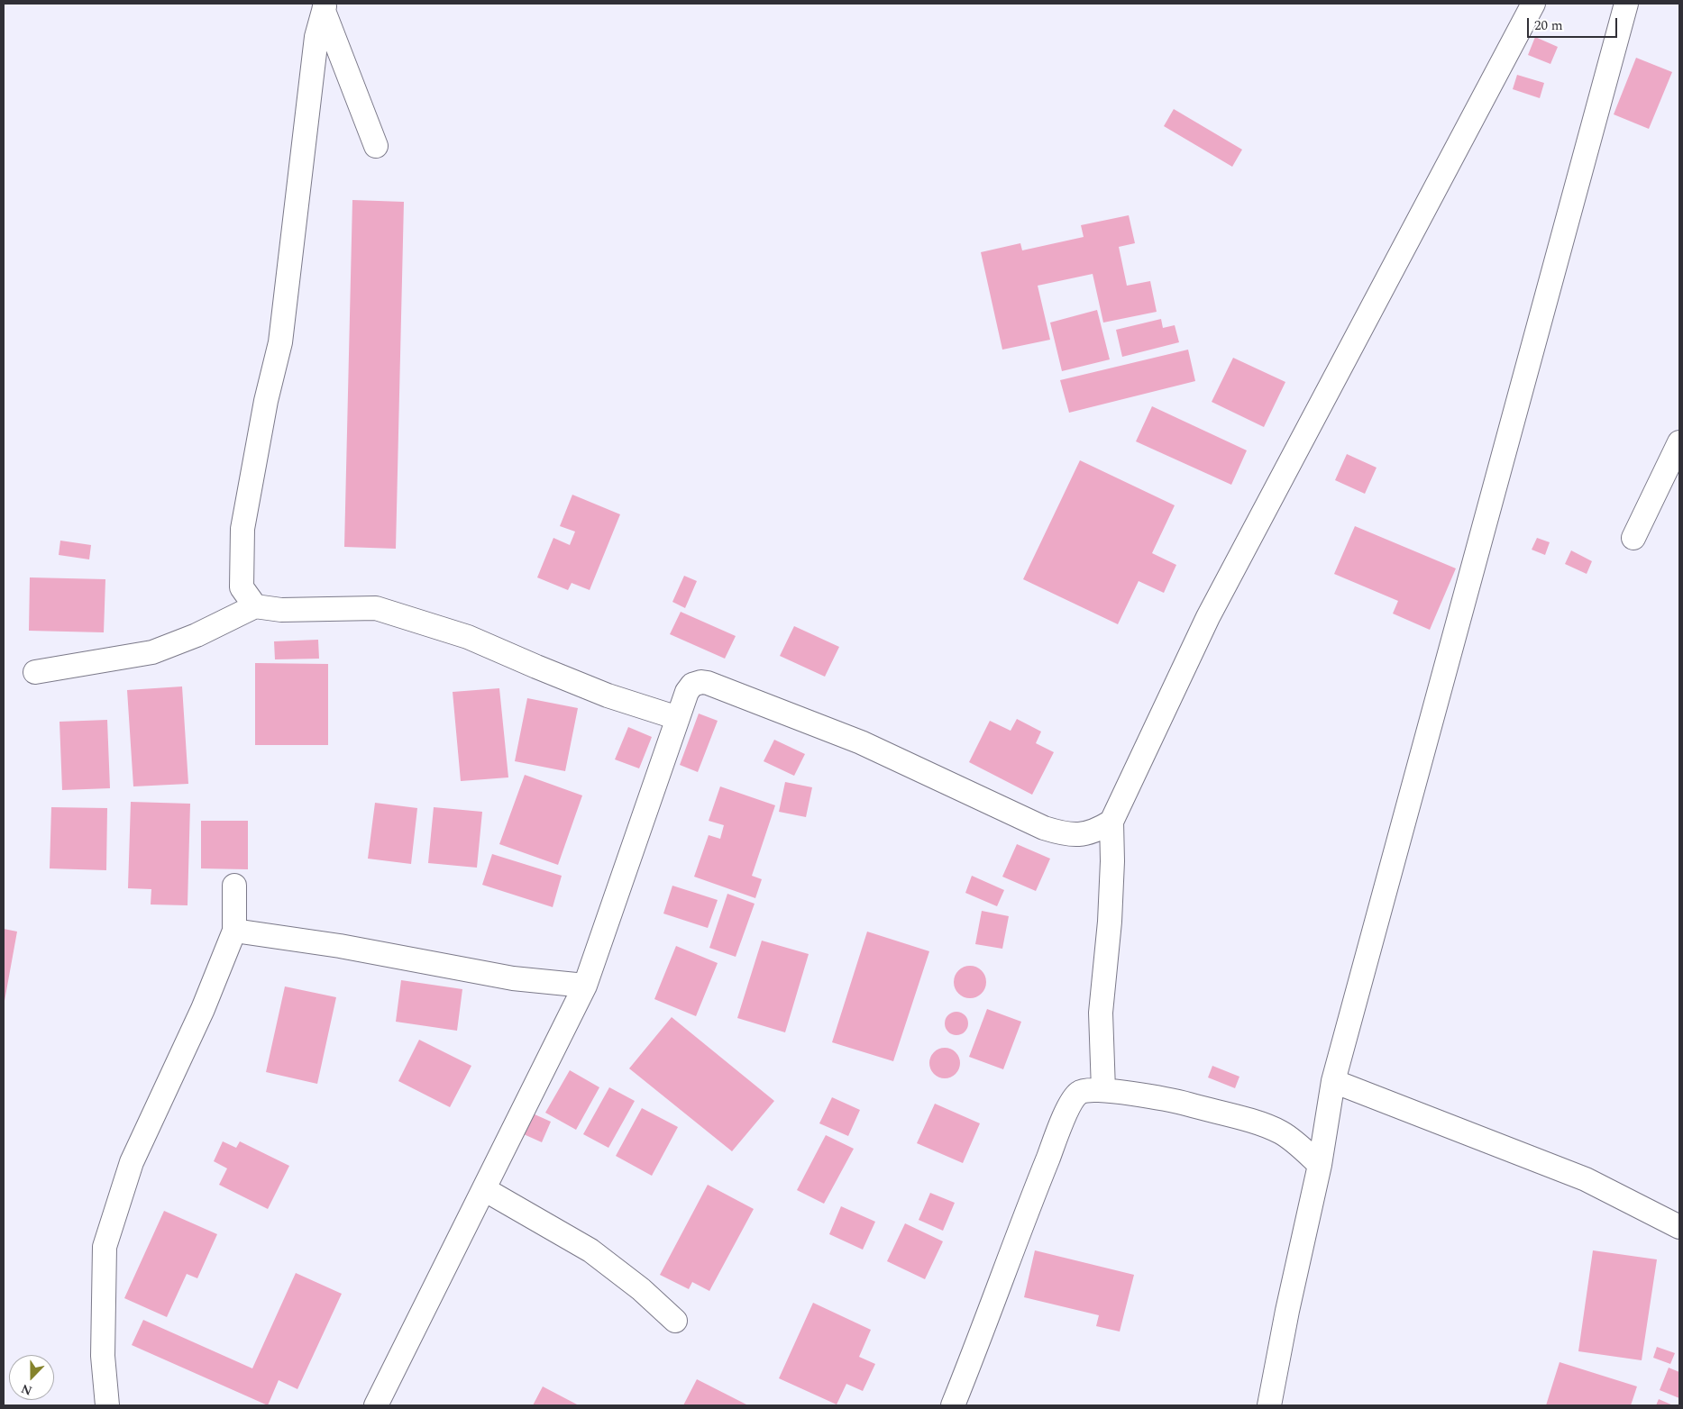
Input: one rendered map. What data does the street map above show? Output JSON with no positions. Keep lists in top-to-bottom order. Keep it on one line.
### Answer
{"scale_bar":"20 m","north":"bottom"}
